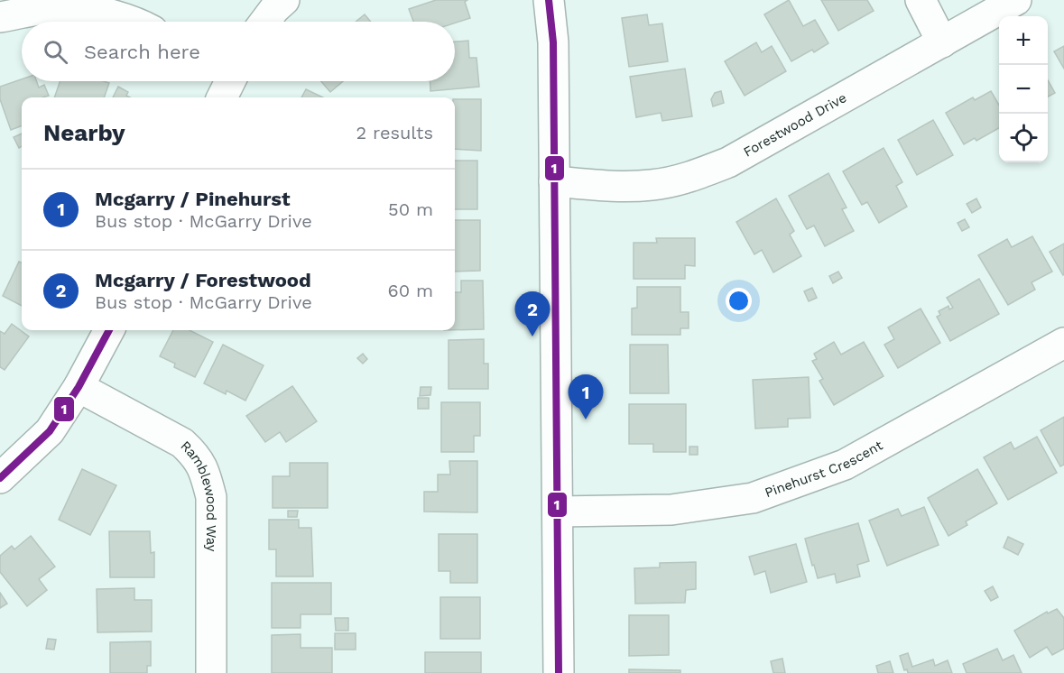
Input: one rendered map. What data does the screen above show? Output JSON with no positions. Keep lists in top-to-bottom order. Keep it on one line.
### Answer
{"streets":{"street":["Forestwood Drive","Pinehurst Crescent","Ramblewood Way"]},"lines":["transit line 1"],"page":{"map_buttons":["+","−"],"search":"Search here","heading":["Nearby","2 results"],"list":[{"mark":"1","name":"Mcgarry / Pinehurst","note":"Bus stop · McGarry Drive","value":"50 m"},{"mark":"2","name":"Mcgarry / Forestwood","note":"Bus stop · McGarry Drive","value":"60 m"}],"pins":["2","1"]}}
